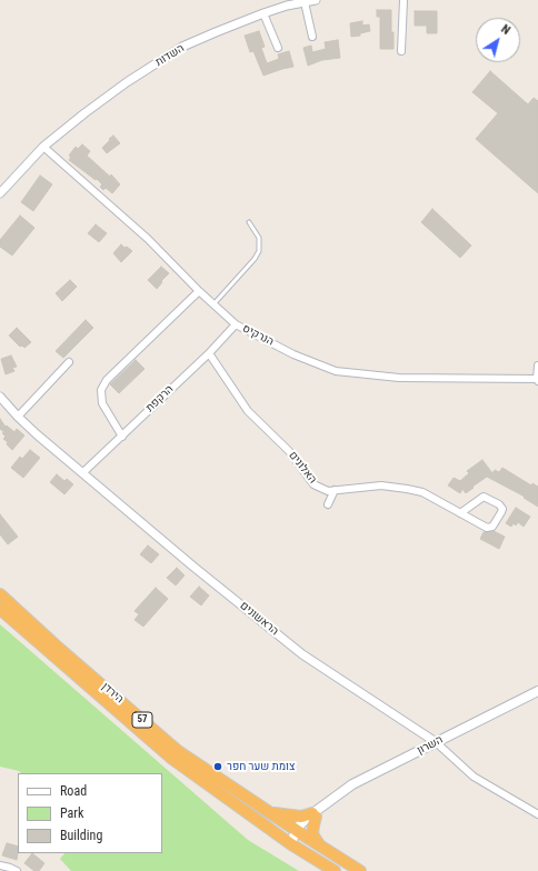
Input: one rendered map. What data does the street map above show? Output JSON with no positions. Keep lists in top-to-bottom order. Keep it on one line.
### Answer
{"streets":{"highway":["הירדן","57"],"main road":["השרון"],"street":["השדות","הנרקיס","הרקפת","האלונים","הראשונים"]},"crossings":[["השדות","הנרקיס"],["הנרקיס","הרקפת"],["הרקפת","האלונים"],["הרקפת","הראשונים"],["הראשונים","השרון"],["הירדן","57"],["הירדן","השרון"],["57","השרון"]],"places":["צומת שער חפר"],"legend":["Road","Park","Building"],"north":"top right"}
